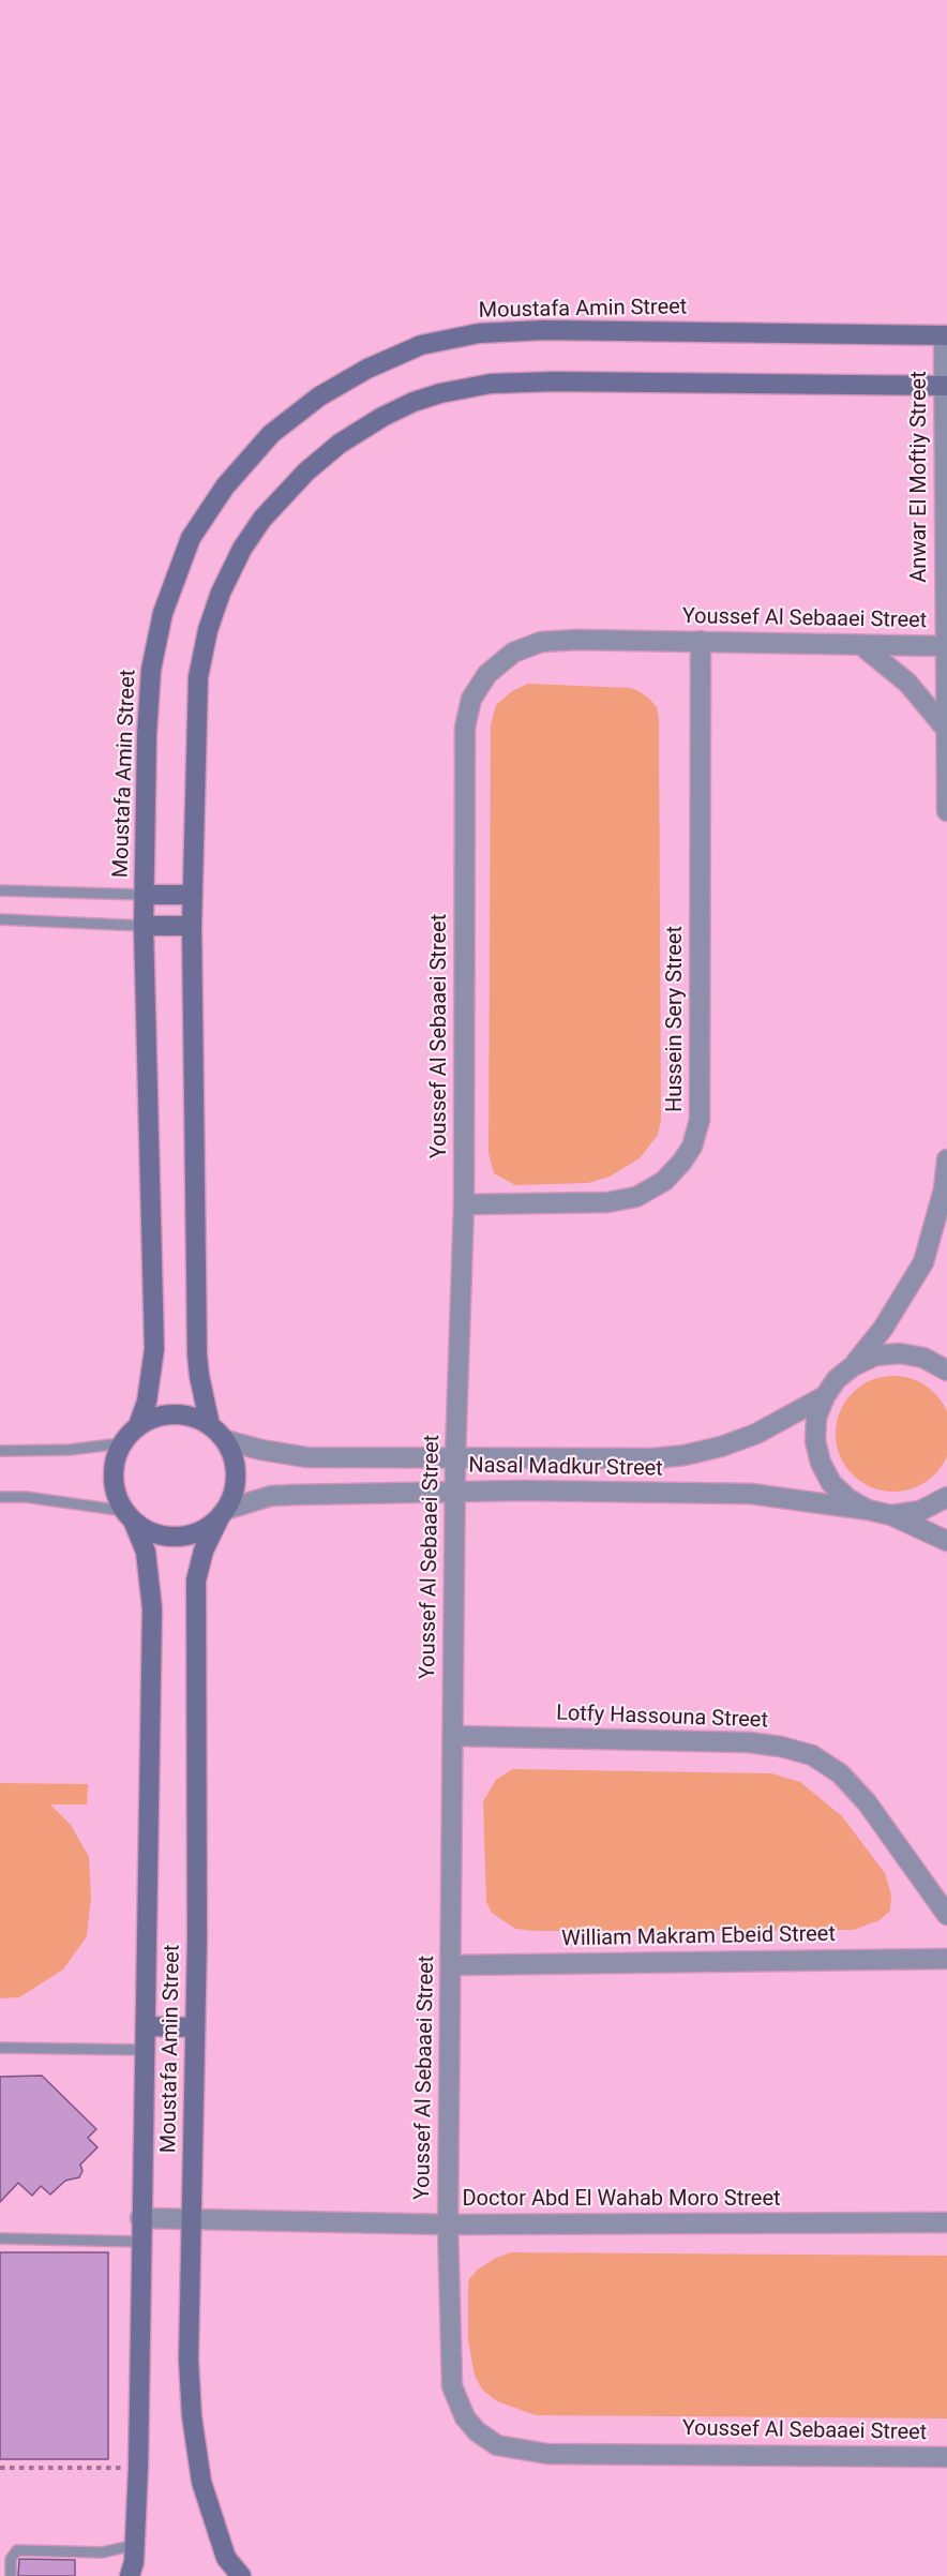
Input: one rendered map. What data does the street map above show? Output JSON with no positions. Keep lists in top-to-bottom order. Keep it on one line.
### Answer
{"streets":{"street":["Moustafa Amin Street","Anwar El Moftiy Street","Youssef Al Sebaaei Street","Hussein Sery Street","Nasal Madkur Street","Lotfy Hassouna Street","William Makram Ebeid Street","Doctor Abd El Wahab Moro Street"]},"crossings":[["Moustafa Amin Street","Anwar El Moftiy Street"],["Moustafa Amin Street","Nasal Madkur Street"],["Moustafa Amin Street","Doctor Abd El Wahab Moro Street"],["Anwar El Moftiy Street","Youssef Al Sebaaei Street"],["Youssef Al Sebaaei Street","Hussein Sery Street"],["Youssef Al Sebaaei Street","Nasal Madkur Street"],["Youssef Al Sebaaei Street","Lotfy Hassouna Street"],["Youssef Al Sebaaei Street","William Makram Ebeid Street"],["Youssef Al Sebaaei Street","Doctor Abd El Wahab Moro Street"]]}
